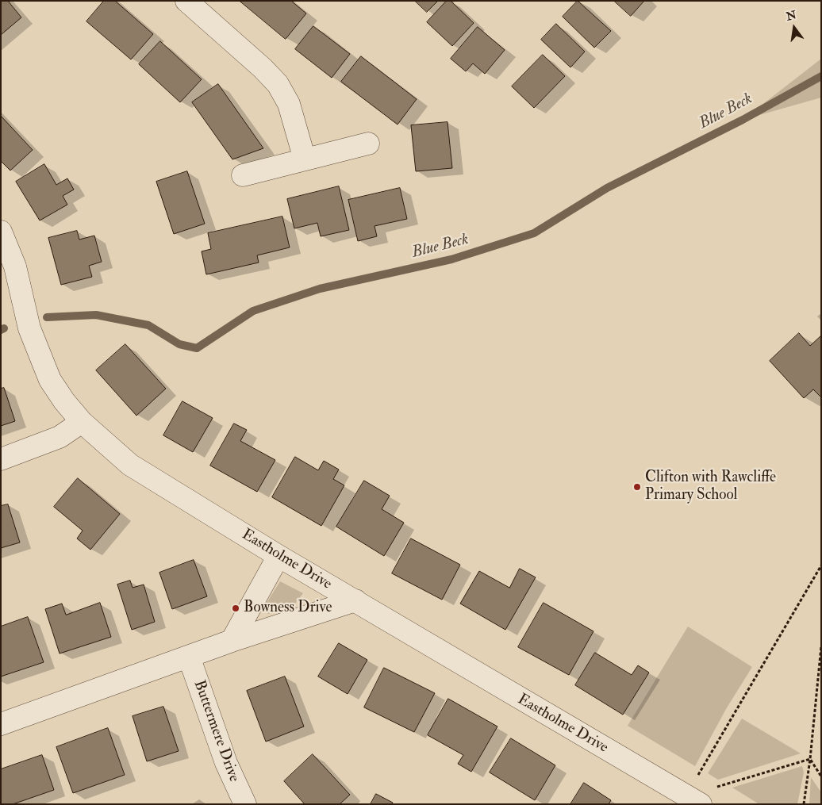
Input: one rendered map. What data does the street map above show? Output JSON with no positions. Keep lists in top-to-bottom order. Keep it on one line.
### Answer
{"streets":{"street":["Eastholme Drive","Buttermere Drive"]},"water":["Blue Beck"],"places":["Clifton with Rawcliffe Primary School","Bowness Drive"],"north":"top"}
